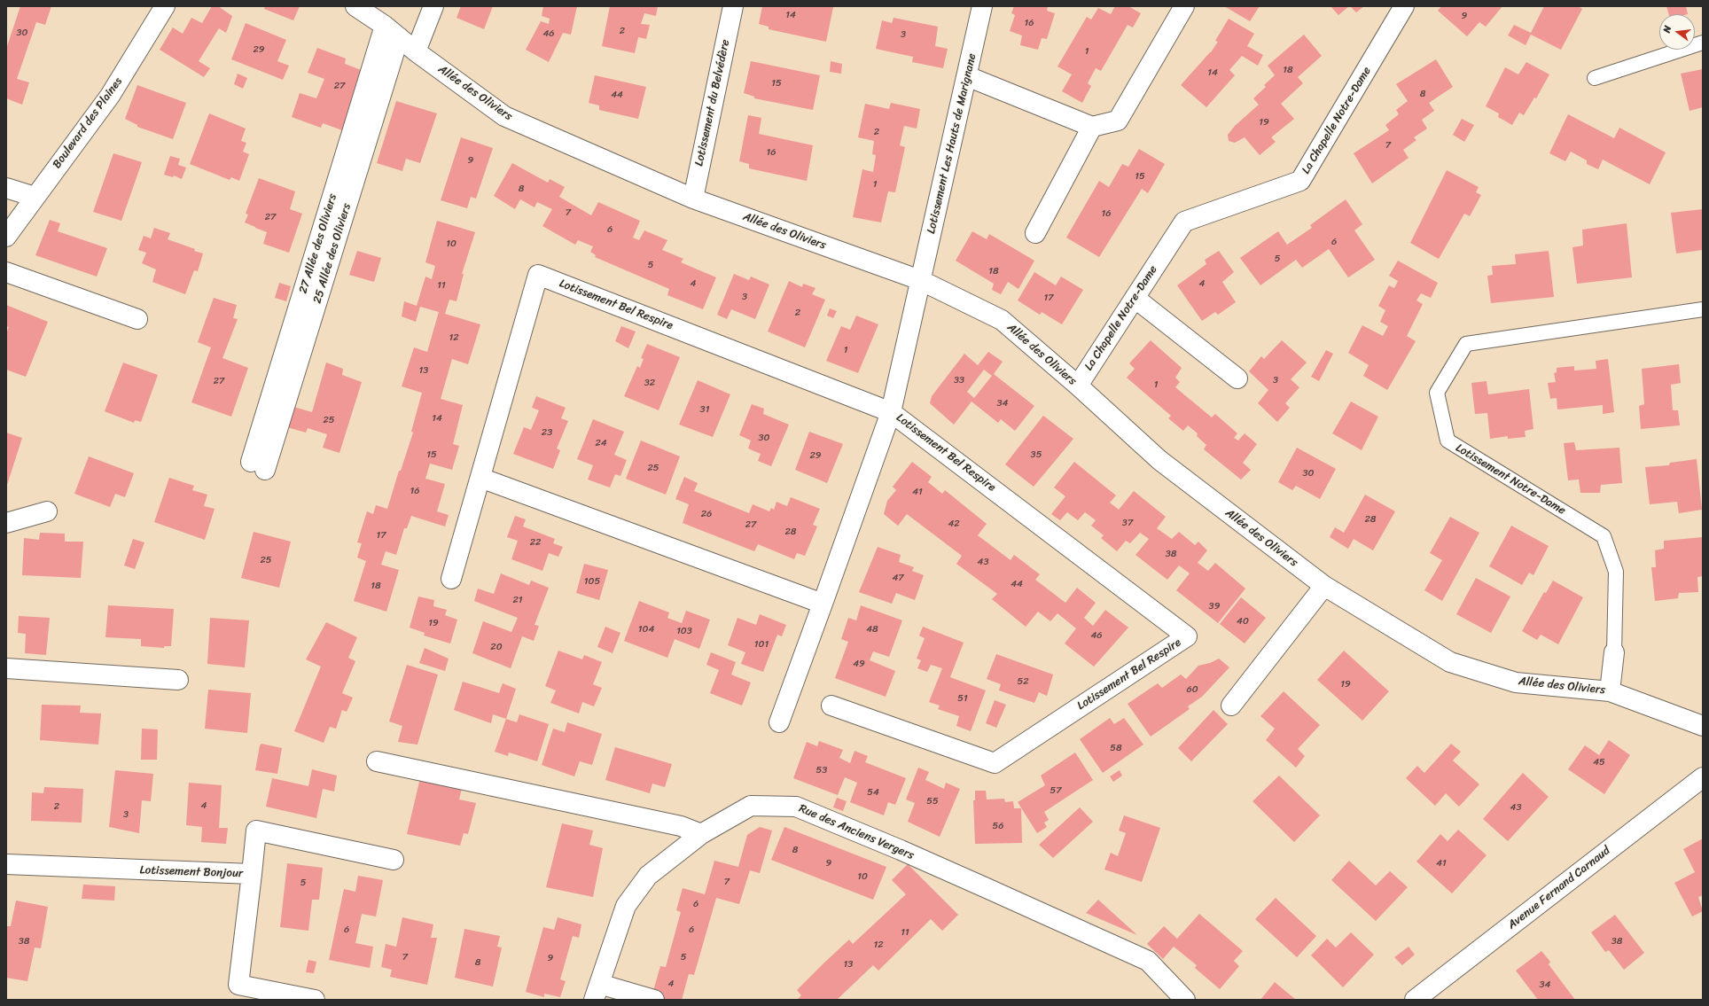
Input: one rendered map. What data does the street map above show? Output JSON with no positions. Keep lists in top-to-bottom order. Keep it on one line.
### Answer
{"streets":{"street":["Allée des Oliviers","Lotissement du Belvédère","La Chapelle Notre-Dame","Boulevard des Plaines","Lotissement Les Hauts de Marignane","25 Allée des Oliviers","Lotissement Bel Respire","Rue des Anciens Vergers","Lotissement Bonjour","Avenue Fernand Carnaud"],"lane":["Lotissement Notre-Dame"]},"crossings":[["Allée des Oliviers","Lotissement du Belvédère"],["Allée des Oliviers","La Chapelle Notre-Dame"],["Allée des Oliviers","Lotissement Les Hauts de Marignane"],["Allée des Oliviers","25 Allée des Oliviers"],["Allée des Oliviers","Lotissement Bel Respire"],["Lotissement Les Hauts de Marignane","Lotissement Bel Respire"]],"house_numbers":["14","9","16","2","30","46","3","29","1","18","14","15","27","8","44","19","2","7","16","9","15","1","8","7","16","27","6","6","10","5","5","18","4","4","11","3","17","2","12","1","13","33","3","27","32","1","34","31","14","25","23","30","24","15","35","29","25","30","16","41","26","28","37","42","27","28","17","22","38","25","43","47","105","44","18","21","39","40","19","104","48","103","46","101","20","49","52","19","60","51","58","45","53","57","54","55","4","2","43","3","56","8","9","41","10","7","5","6","6","6","11","38","38","12","7","5","9","8","13","4","34"],"north":"left"}
